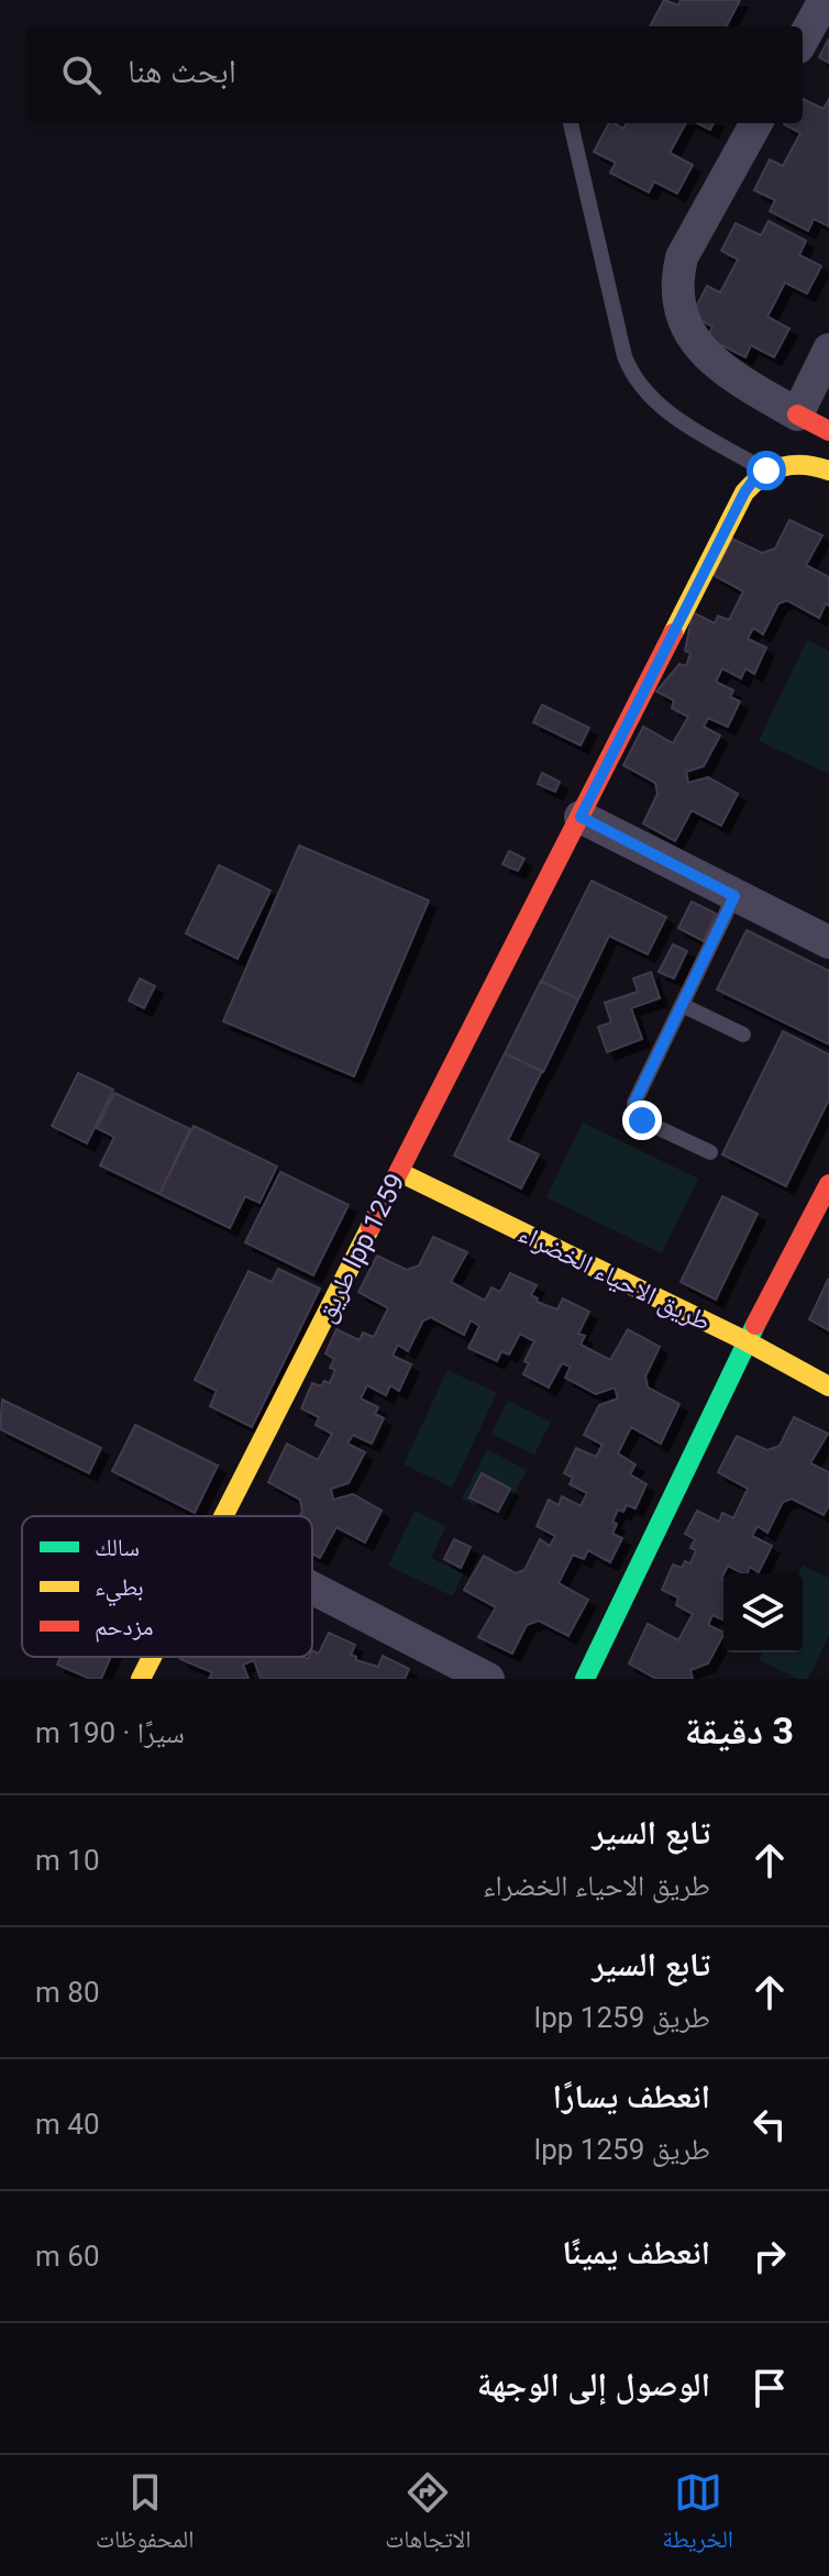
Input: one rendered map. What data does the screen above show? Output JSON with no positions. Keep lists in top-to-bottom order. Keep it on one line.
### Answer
{"streets":{"street":["طريق lpp 1259","طريق الاحياء الخضراء"]},"crossings":[["طريق lpp 1259","طريق الاحياء الخضراء"]],"legend":["سالك","بطيء","مزدحم"],"page":{"search":"ابحث هنا","heading":["3 دقيقة","سيرًا · 190 m"],"list":[["تابع السير","طريق الاحياء الخضراء","10 m"],["تابع السير","طريق lpp 1259","80 m"],["انعطف يسارًا","طريق lpp 1259","40 m"],["انعطف يمينًا","60 m"],"الوصول إلى الوجهة"],"nav":["الخريطة","الاتجاهات","المحفوظات"]}}
